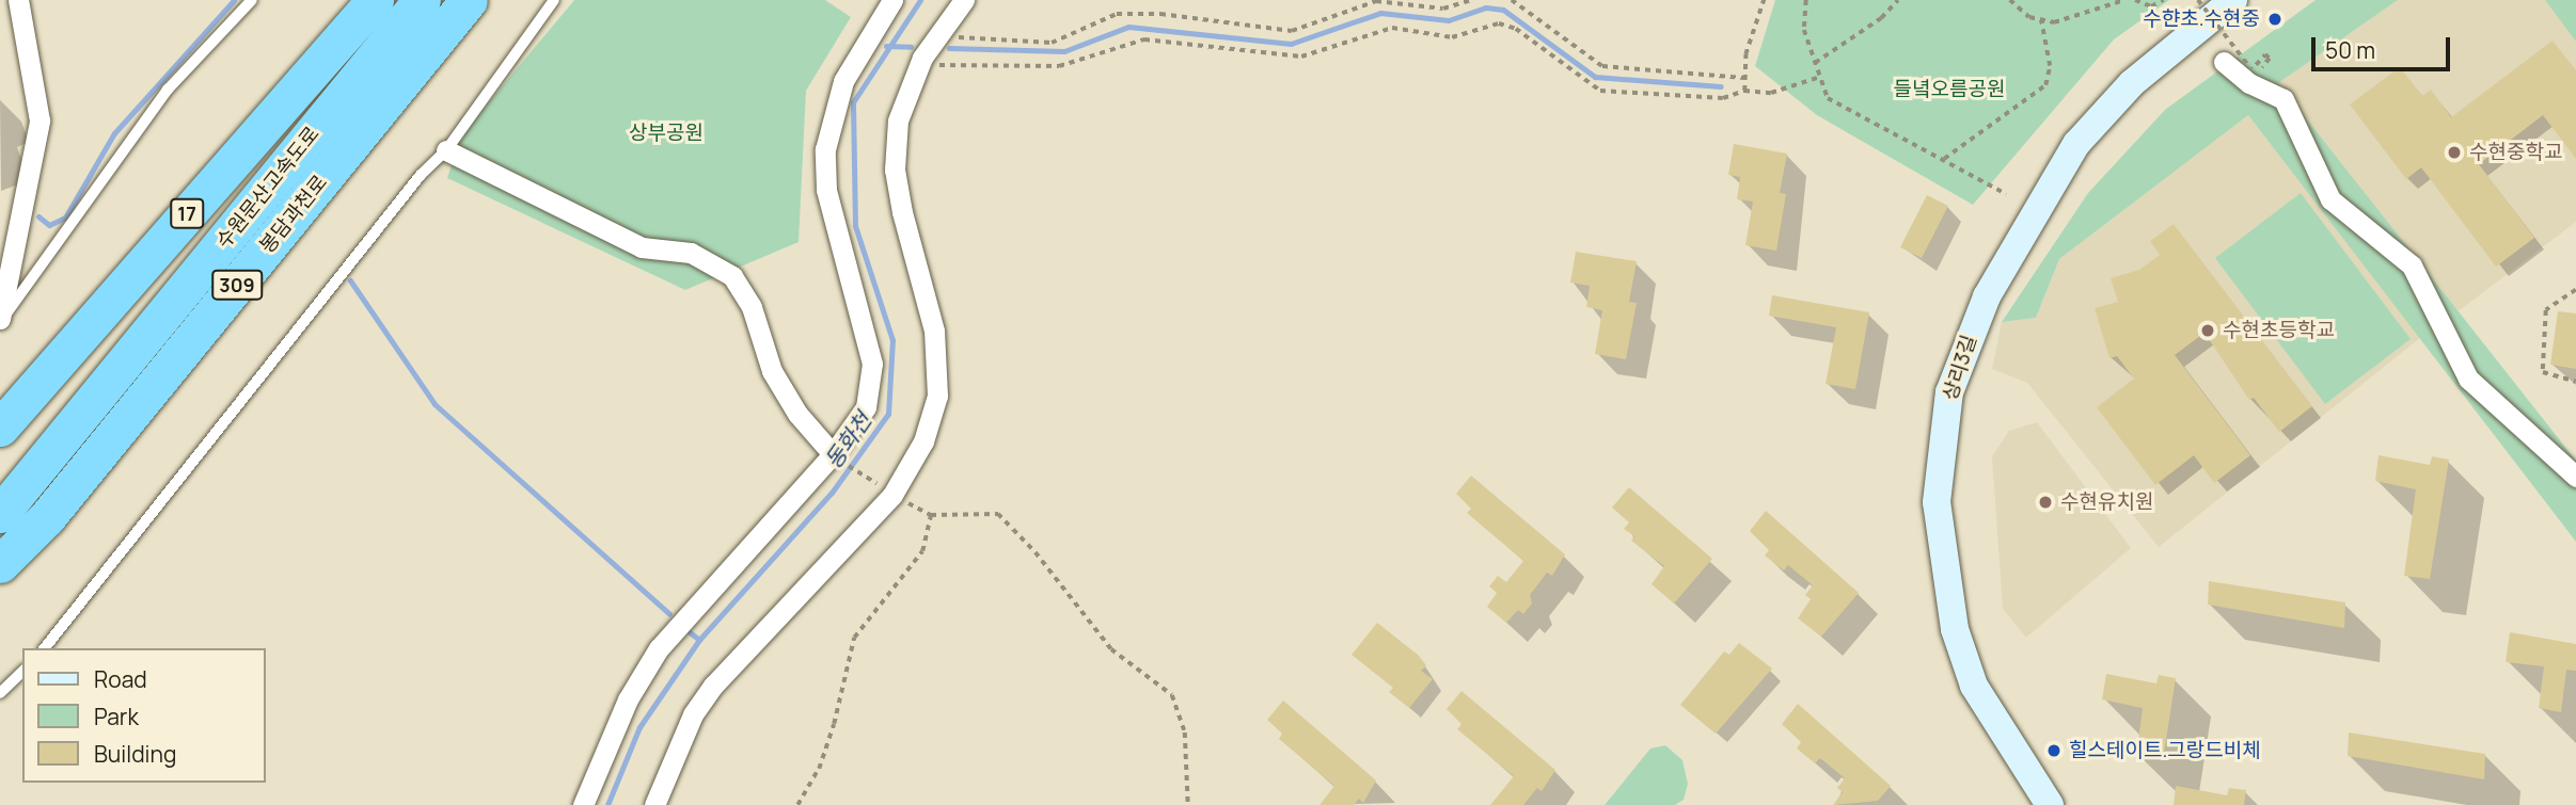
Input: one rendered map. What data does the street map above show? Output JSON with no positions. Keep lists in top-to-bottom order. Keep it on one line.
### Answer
{"streets":{"highway":["수원문산고속도로","17","봉담과천로","309"],"street":["상리3길"]},"water":["동화천"],"parks":["들녘오름공원","상부공원"],"places":["수햔초.수현중","수현중학교","수현초등학교","수현유치원","힐스테이트.그랑드비체"],"legend":["Road","Park","Building"],"scale_bar":"50 m"}
